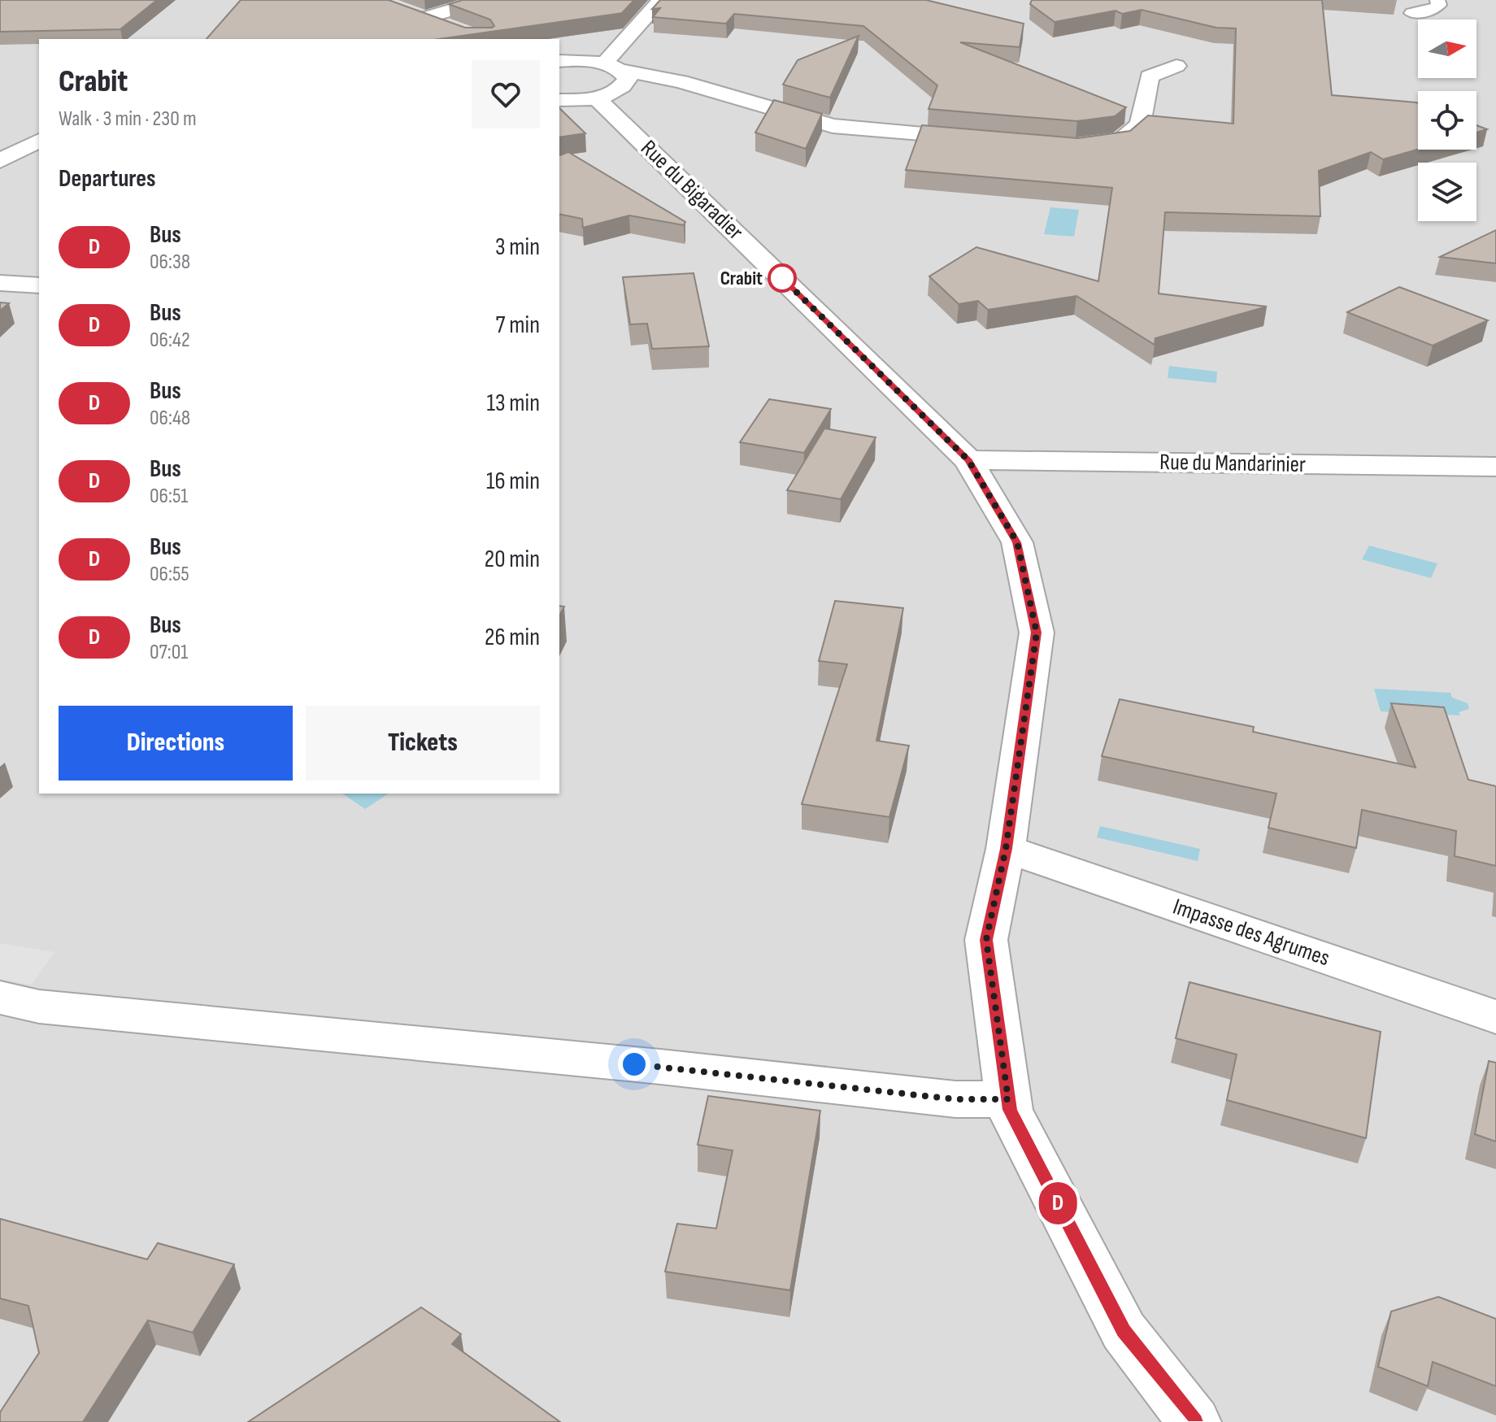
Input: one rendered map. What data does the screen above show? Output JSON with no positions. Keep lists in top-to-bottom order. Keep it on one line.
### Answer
{"streets":{"street":["Rue du Bigaradier","Rue du Mandarinier","Impasse des Agrumes"]},"crossings":[["Rue du Bigaradier","Rue du Mandarinier"],["Rue du Bigaradier","Impasse des Agrumes"]],"places":["Crabit"],"lines":["bus line D"],"north":"right","page":{"on_map":"D","heading":[["Crabit","Walk · 3 min · 230 m"],"Departures"],"list":[{"mark":"D","name":"Bus","note":"06:38","value":"3 min"},{"mark":"D","name":"Bus","note":"06:42","value":"7 min"},{"mark":"D","name":"Bus","note":"06:48","value":"13 min"},{"mark":"D","name":"Bus","note":"06:51","value":"16 min"},{"mark":"D","name":"Bus","note":"06:55","value":"20 min"},{"mark":"D","name":"Bus","note":"07:01","value":"26 min"}],"buttons":["Directions","Tickets"]}}
